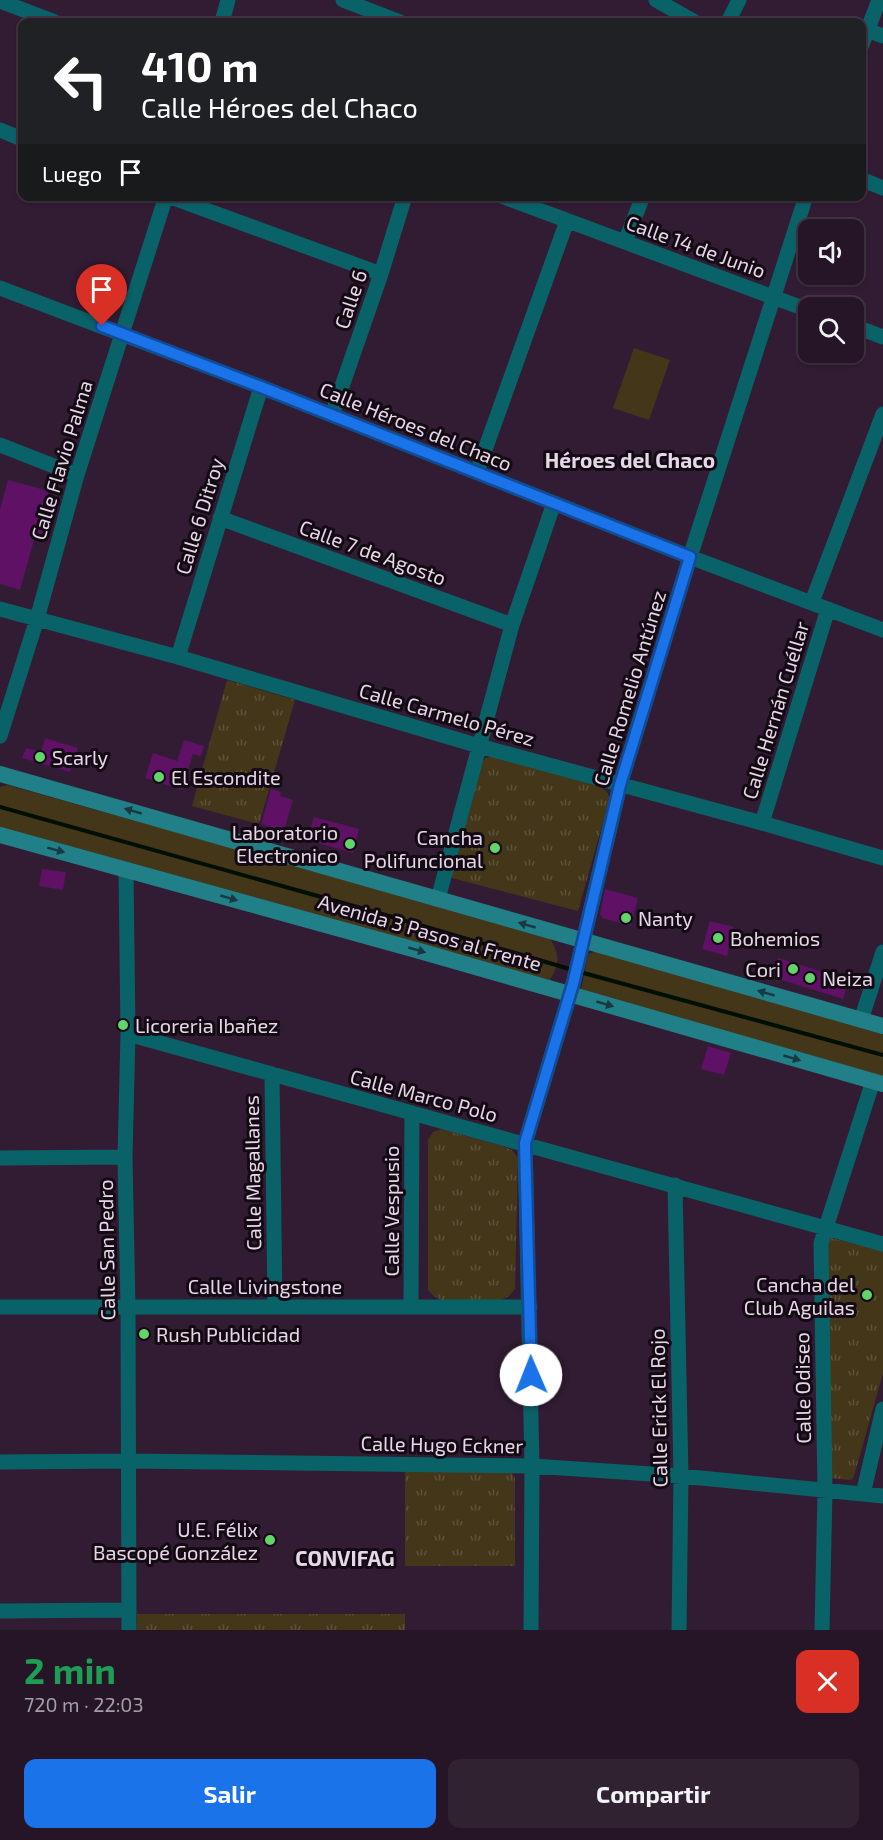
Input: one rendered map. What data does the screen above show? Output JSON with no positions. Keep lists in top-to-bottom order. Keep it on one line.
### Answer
{"streets":{"main road":["Avenida 3 Pasos al Frente"],"street":["Calle 14 de Junio","Calle 6","Calle Héroes del Chaco","Calle Flavio Palma","Calle 6 Ditroy","Calle 7 de Agosto","Calle Romelio Antúnez","Calle Hernán Cuéllar","Calle Carmelo Pérez","Calle Marco Polo","Calle Magallanes","Calle Vespusio","Calle San Pedro","Calle Livingstone","Calle Odiseo","Calle Erick El Rojo","Calle Hugo Eckner"]},"crossings":[["Calle 14 de Junio","Calle Romelio Antúnez"],["Calle 6","Calle Héroes del Chaco"],["Calle Héroes del Chaco","Calle Flavio Palma"],["Calle Héroes del Chaco","Calle 6 Ditroy"],["Calle Héroes del Chaco","Calle Romelio Antúnez"],["Calle Héroes del Chaco","Calle Hernán Cuéllar"],["Calle Flavio Palma","Calle Carmelo Pérez"],["Calle 6 Ditroy","Calle 7 de Agosto"],["Calle 6 Ditroy","Calle Carmelo Pérez"],["Calle Romelio Antúnez","Calle Carmelo Pérez"],["Calle Romelio Antúnez","Avenida 3 Pasos al Frente"],["Calle Romelio Antúnez","Calle Marco Polo"],["Calle Romelio Antúnez","Calle Livingstone"],["Calle Romelio Antúnez","Calle Hugo Eckner"],["Calle Hernán Cuéllar","Calle Carmelo Pérez"],["Avenida 3 Pasos al Frente","Calle San Pedro"],["Avenida 3 Pasos al Frente","Calle Odiseo"],["Calle Marco Polo","Calle Magallanes"],["Calle Marco Polo","Calle Vespusio"],["Calle Marco Polo","Calle San Pedro"],["Calle Marco Polo","Calle Odiseo"],["Calle Marco Polo","Calle Erick El Rojo"],["Calle Magallanes","Calle Livingstone"],["Calle Vespusio","Calle Livingstone"],["Calle San Pedro","Calle Livingstone"],["Calle San Pedro","Calle Hugo Eckner"],["Calle Odiseo","Calle Hugo Eckner"],["Calle Erick El Rojo","Calle Hugo Eckner"]],"districts":["Héroes del Chaco","CONVIFAG"],"places":["Scarly","El Escondite","Laboratorio Electronico","Cancha Polifuncional","Nanty","Bohemios","Cori","Neiza","Licoreria Ibañez","Cancha del Club Aguilas","Rush Publicidad","U.E. Félix Bascopé González"],"page":{"turn":["410 m","Calle Héroes del Chaco"],"then":"Luego","heading":["2 min","720 m · 22:03"],"buttons":["Salir","Compartir"]}}
